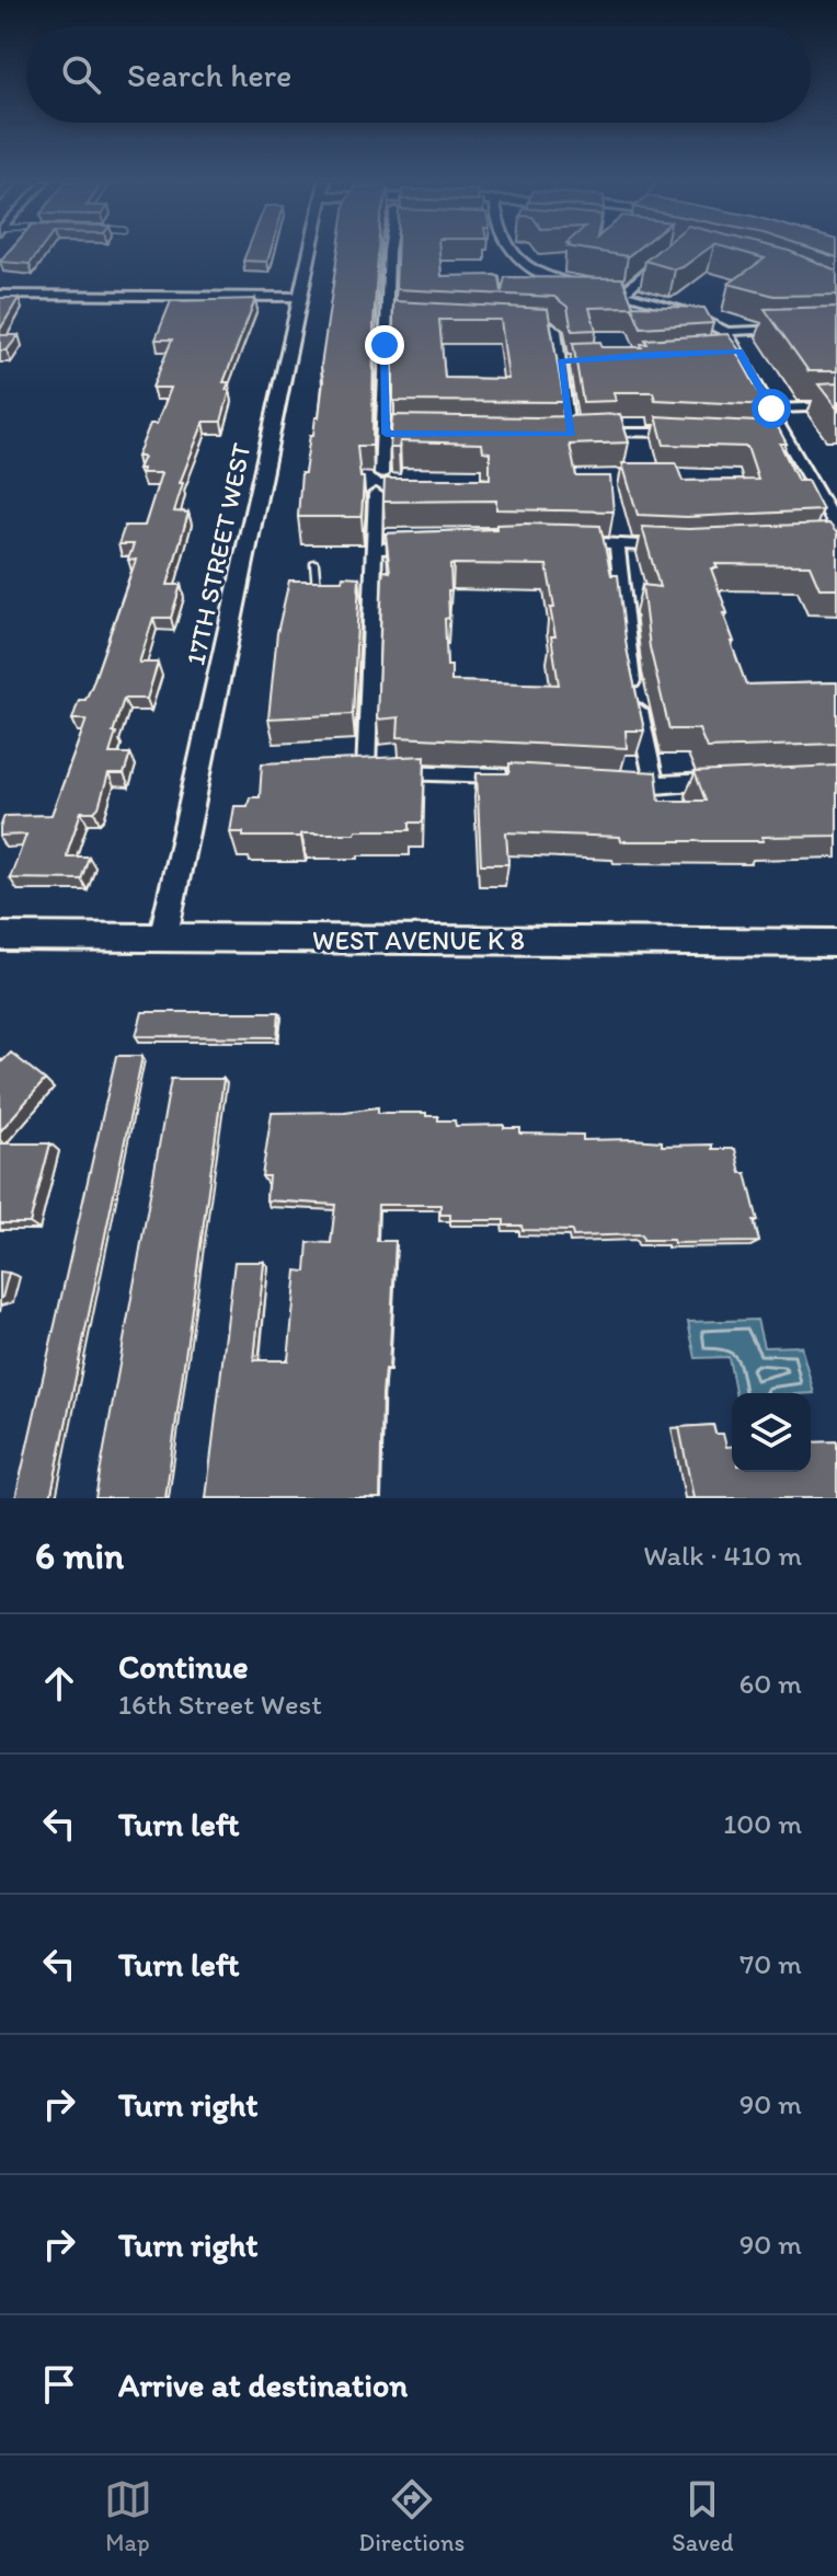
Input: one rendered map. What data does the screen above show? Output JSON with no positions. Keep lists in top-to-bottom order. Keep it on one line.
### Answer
{"streets":{"street":["17TH STREET WEST","WEST AVENUE K 8"]},"crossings":[["17TH STREET WEST","WEST AVENUE K 8"]],"page":{"search":"Search here","heading":["6 min","Walk · 410 m"],"list":[["Continue","16th Street West","60 m"],["Turn left","100 m"],["Turn left","70 m"],["Turn right","90 m"],["Turn right","90 m"],"Arrive at destination"],"nav":["Map","Directions","Saved"]}}
